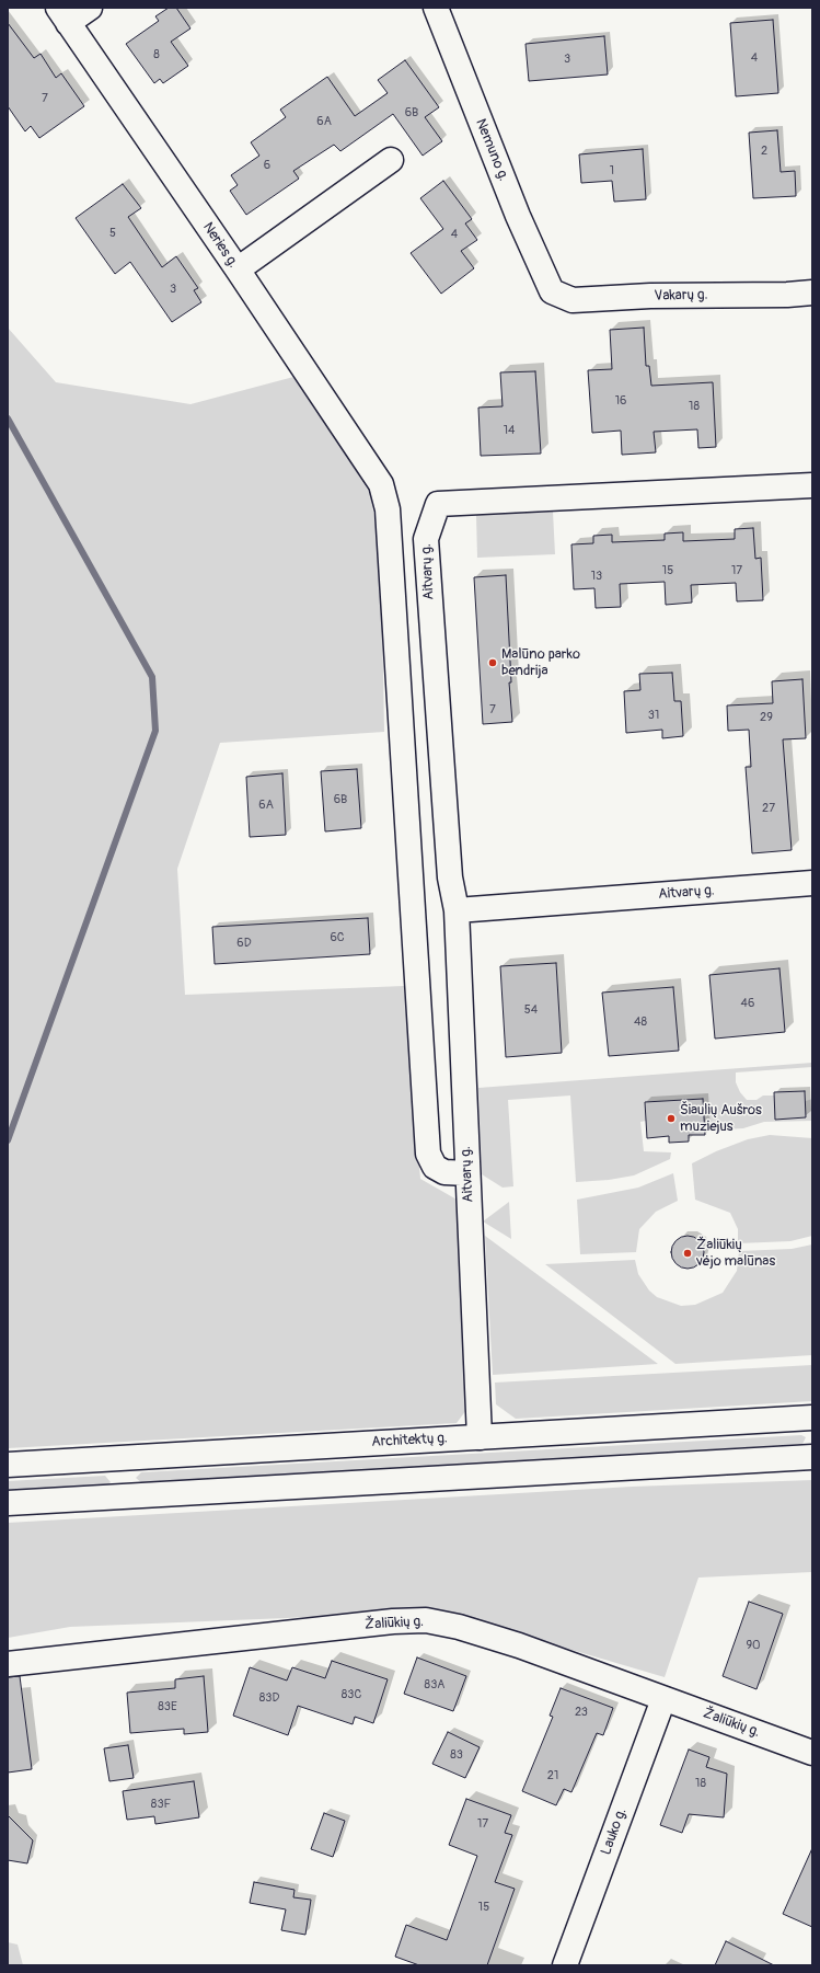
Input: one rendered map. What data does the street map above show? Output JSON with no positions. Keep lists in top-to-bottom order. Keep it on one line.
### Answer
{"streets":{"street":["Nemuno g.","Neries g.","Vakarų g.","Aitvarų g.","Architektų g.","Žaliūkių g.","Lauko g."]},"crossings":[["Nemuno g.","Vakarų g."],["Neries g.","Aitvarų g."],["Aitvarų g.","Architektų g."],["Žaliūkių g.","Lauko g."]],"places":["Malūno parko bendrija","Šiaulių Aušros muziejus","Žaliūkių vėjo malūnas"],"house_numbers":["8","4","3","7","6B","6A","2","6","1","5","4","3","16","18","14","15","17","13","7","31","29","6B","6A","27","6C","6D","46","54","48","90","83A","83C","83D","83E","23","83","21","18","83F","17","15"]}
